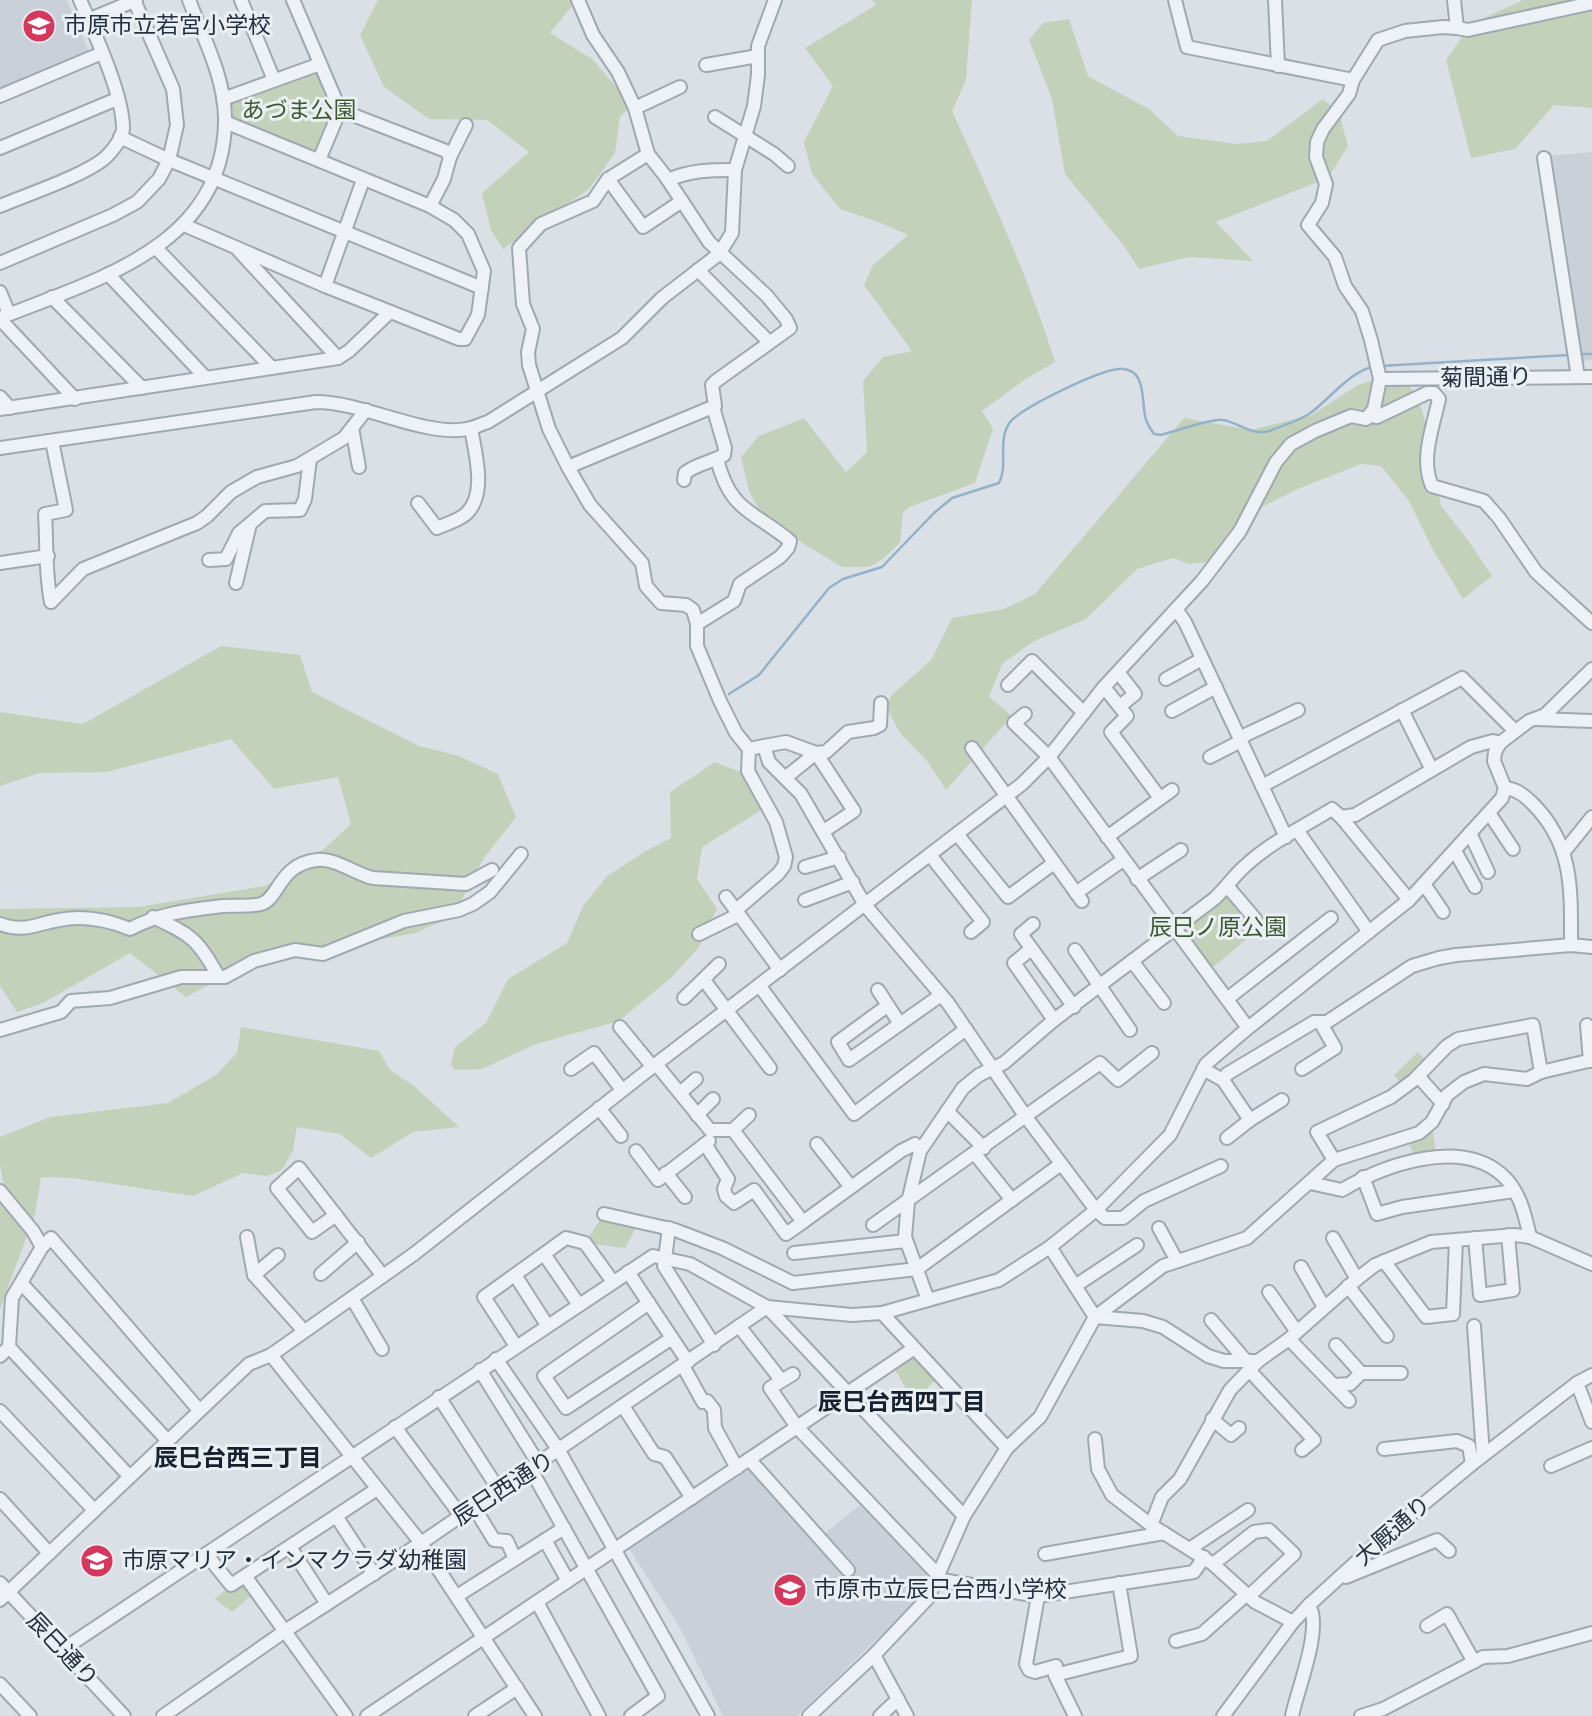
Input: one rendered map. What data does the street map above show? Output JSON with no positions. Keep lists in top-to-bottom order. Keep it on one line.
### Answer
{"streets":{"street":["菊間通り","辰巳西通り","大厩通り","辰巳通り"]},"districts":["辰巳台西四丁目","辰巳台西三丁目"],"parks":["あづま公園","辰巳ノ原公園"],"places":{"school or university":["市原市立若宮小学校","市原マリア・インマクラダ幼稚園","市原市立辰巳台西小学校"]}}
